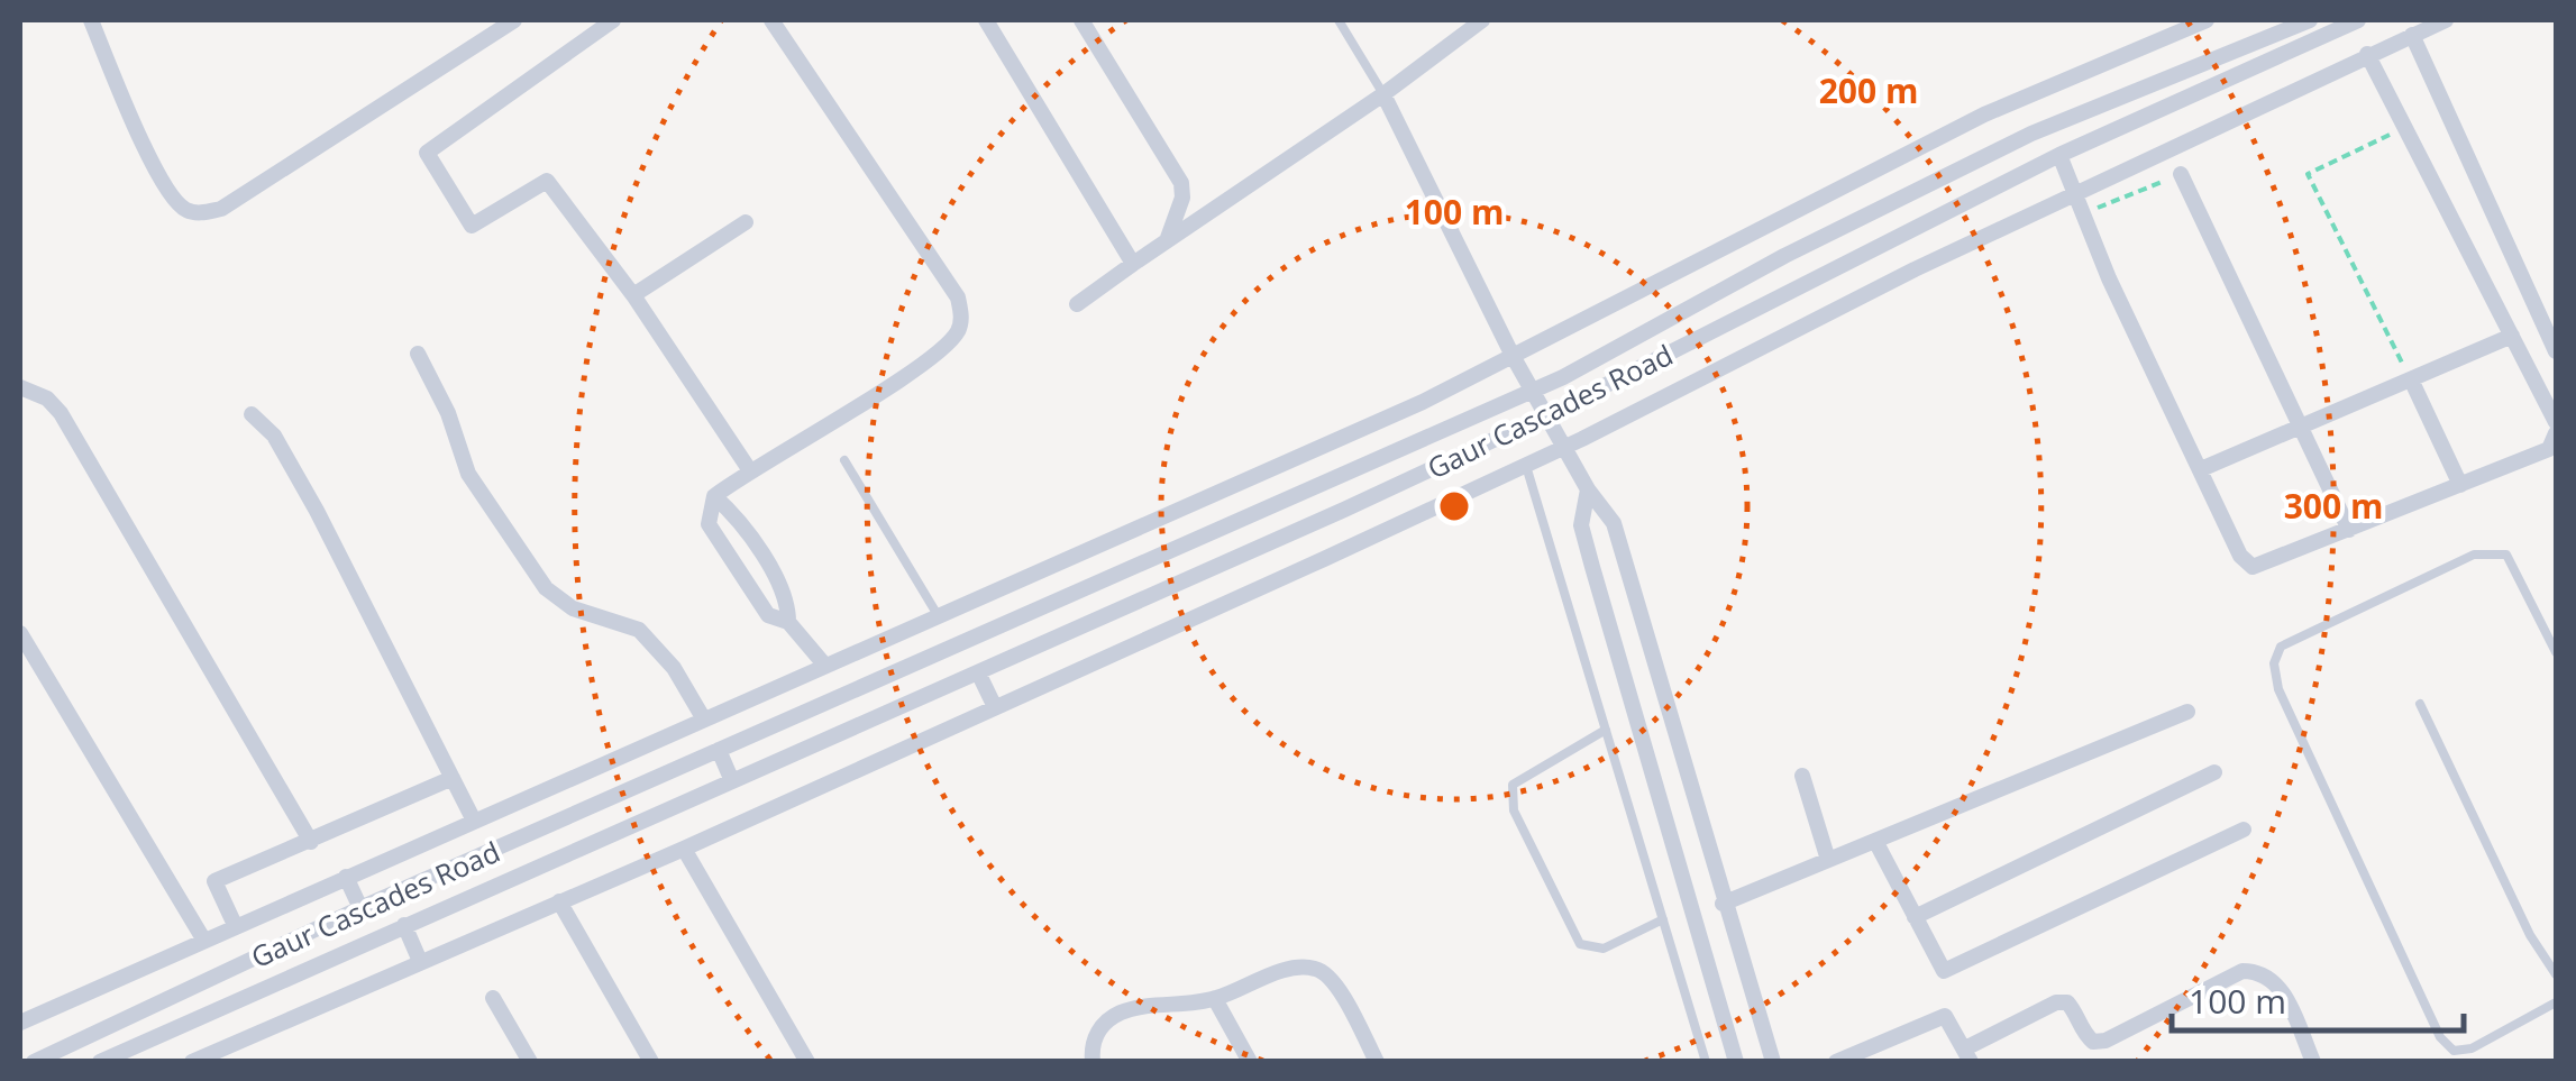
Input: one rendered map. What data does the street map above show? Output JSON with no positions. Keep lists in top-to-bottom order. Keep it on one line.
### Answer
{"streets":{"street":["Gaur Cascades Road"]},"scale_bar":"100 m","rings":["200 m","100 m","300 m"]}
